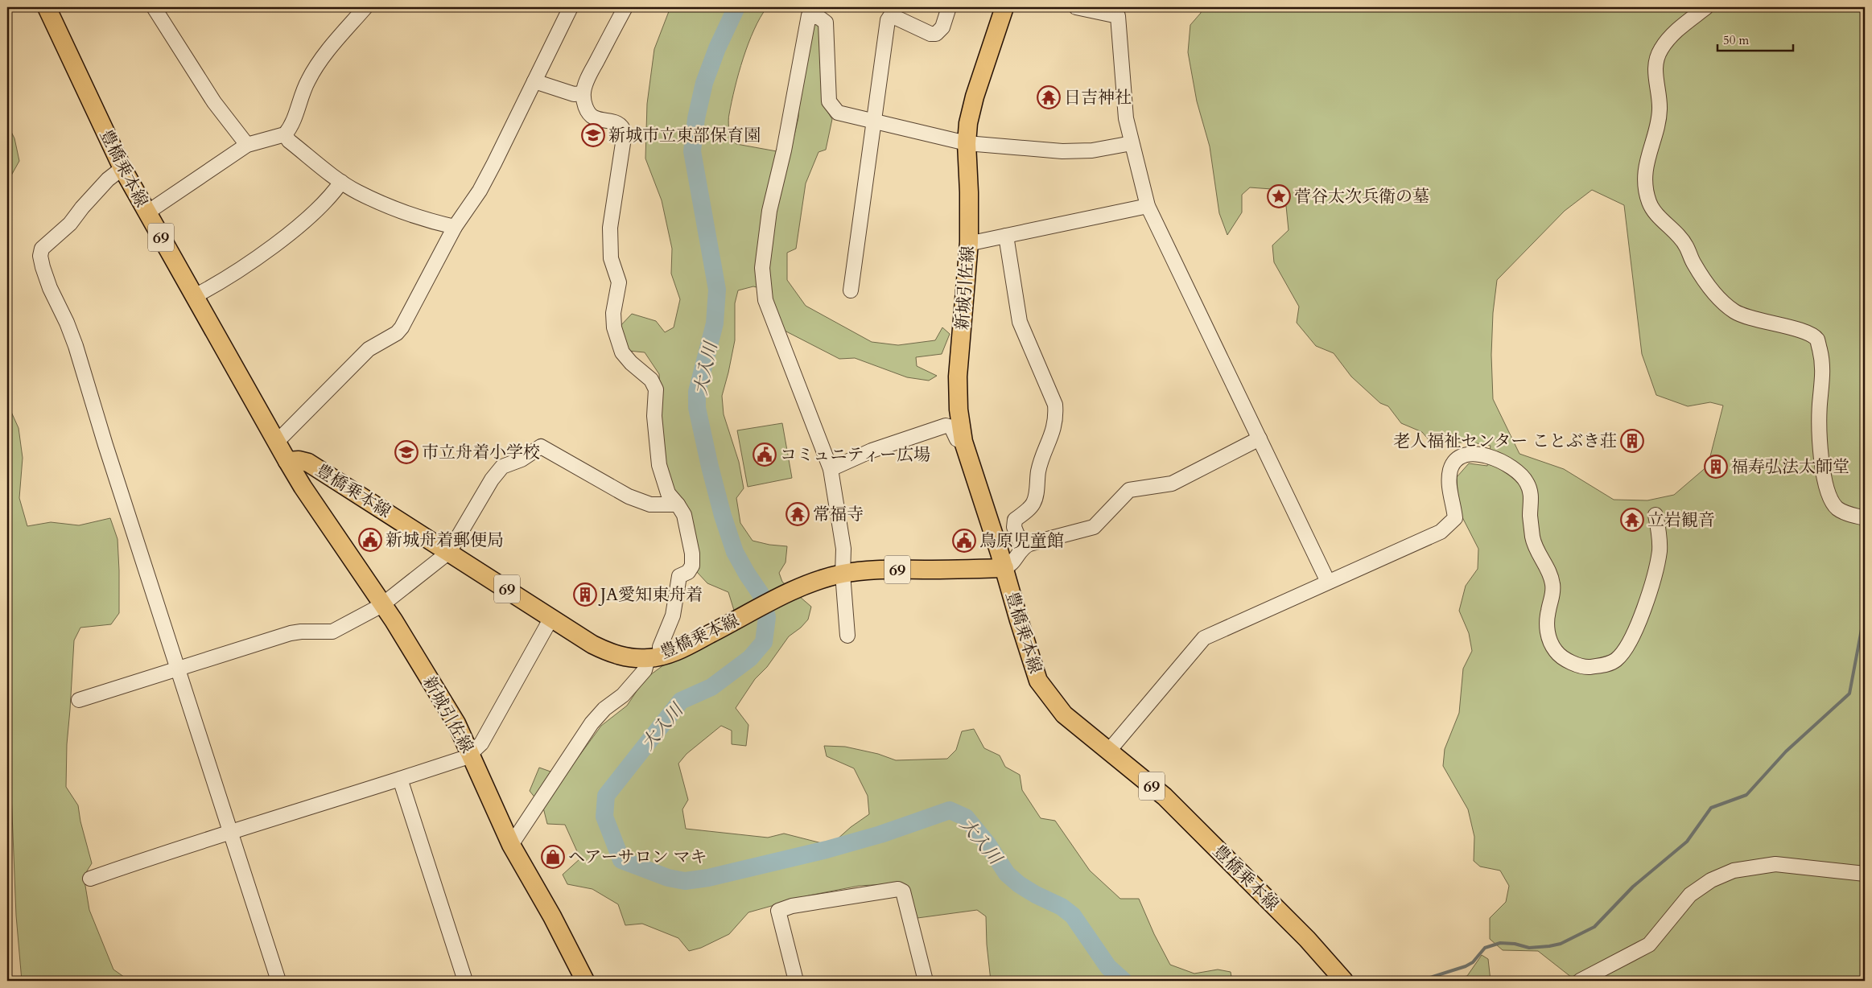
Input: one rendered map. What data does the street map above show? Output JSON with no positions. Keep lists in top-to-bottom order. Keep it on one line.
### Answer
{"streets":{"main road":["豊橋乗本線","69","新城引佐線"]},"crossings":[["豊橋乗本線","新城引佐線"]],"water":["大入川"],"places":{"temple":["日吉神社","常福寺","立岩観音"],"school or university":["新城市立東部保育園","市立舟着小学校"],"place":["菅谷太次兵衛の墓"],"building":["老人福祉センター ことぶき荘","福寿弘法太師堂","JA愛知東舟着"],"public building":["コミュニティー広場","新城舟着郵便局","鳥原児童館"],"shop":["ヘアーサロン マキ"]},"scale_bar":"50 m"}
